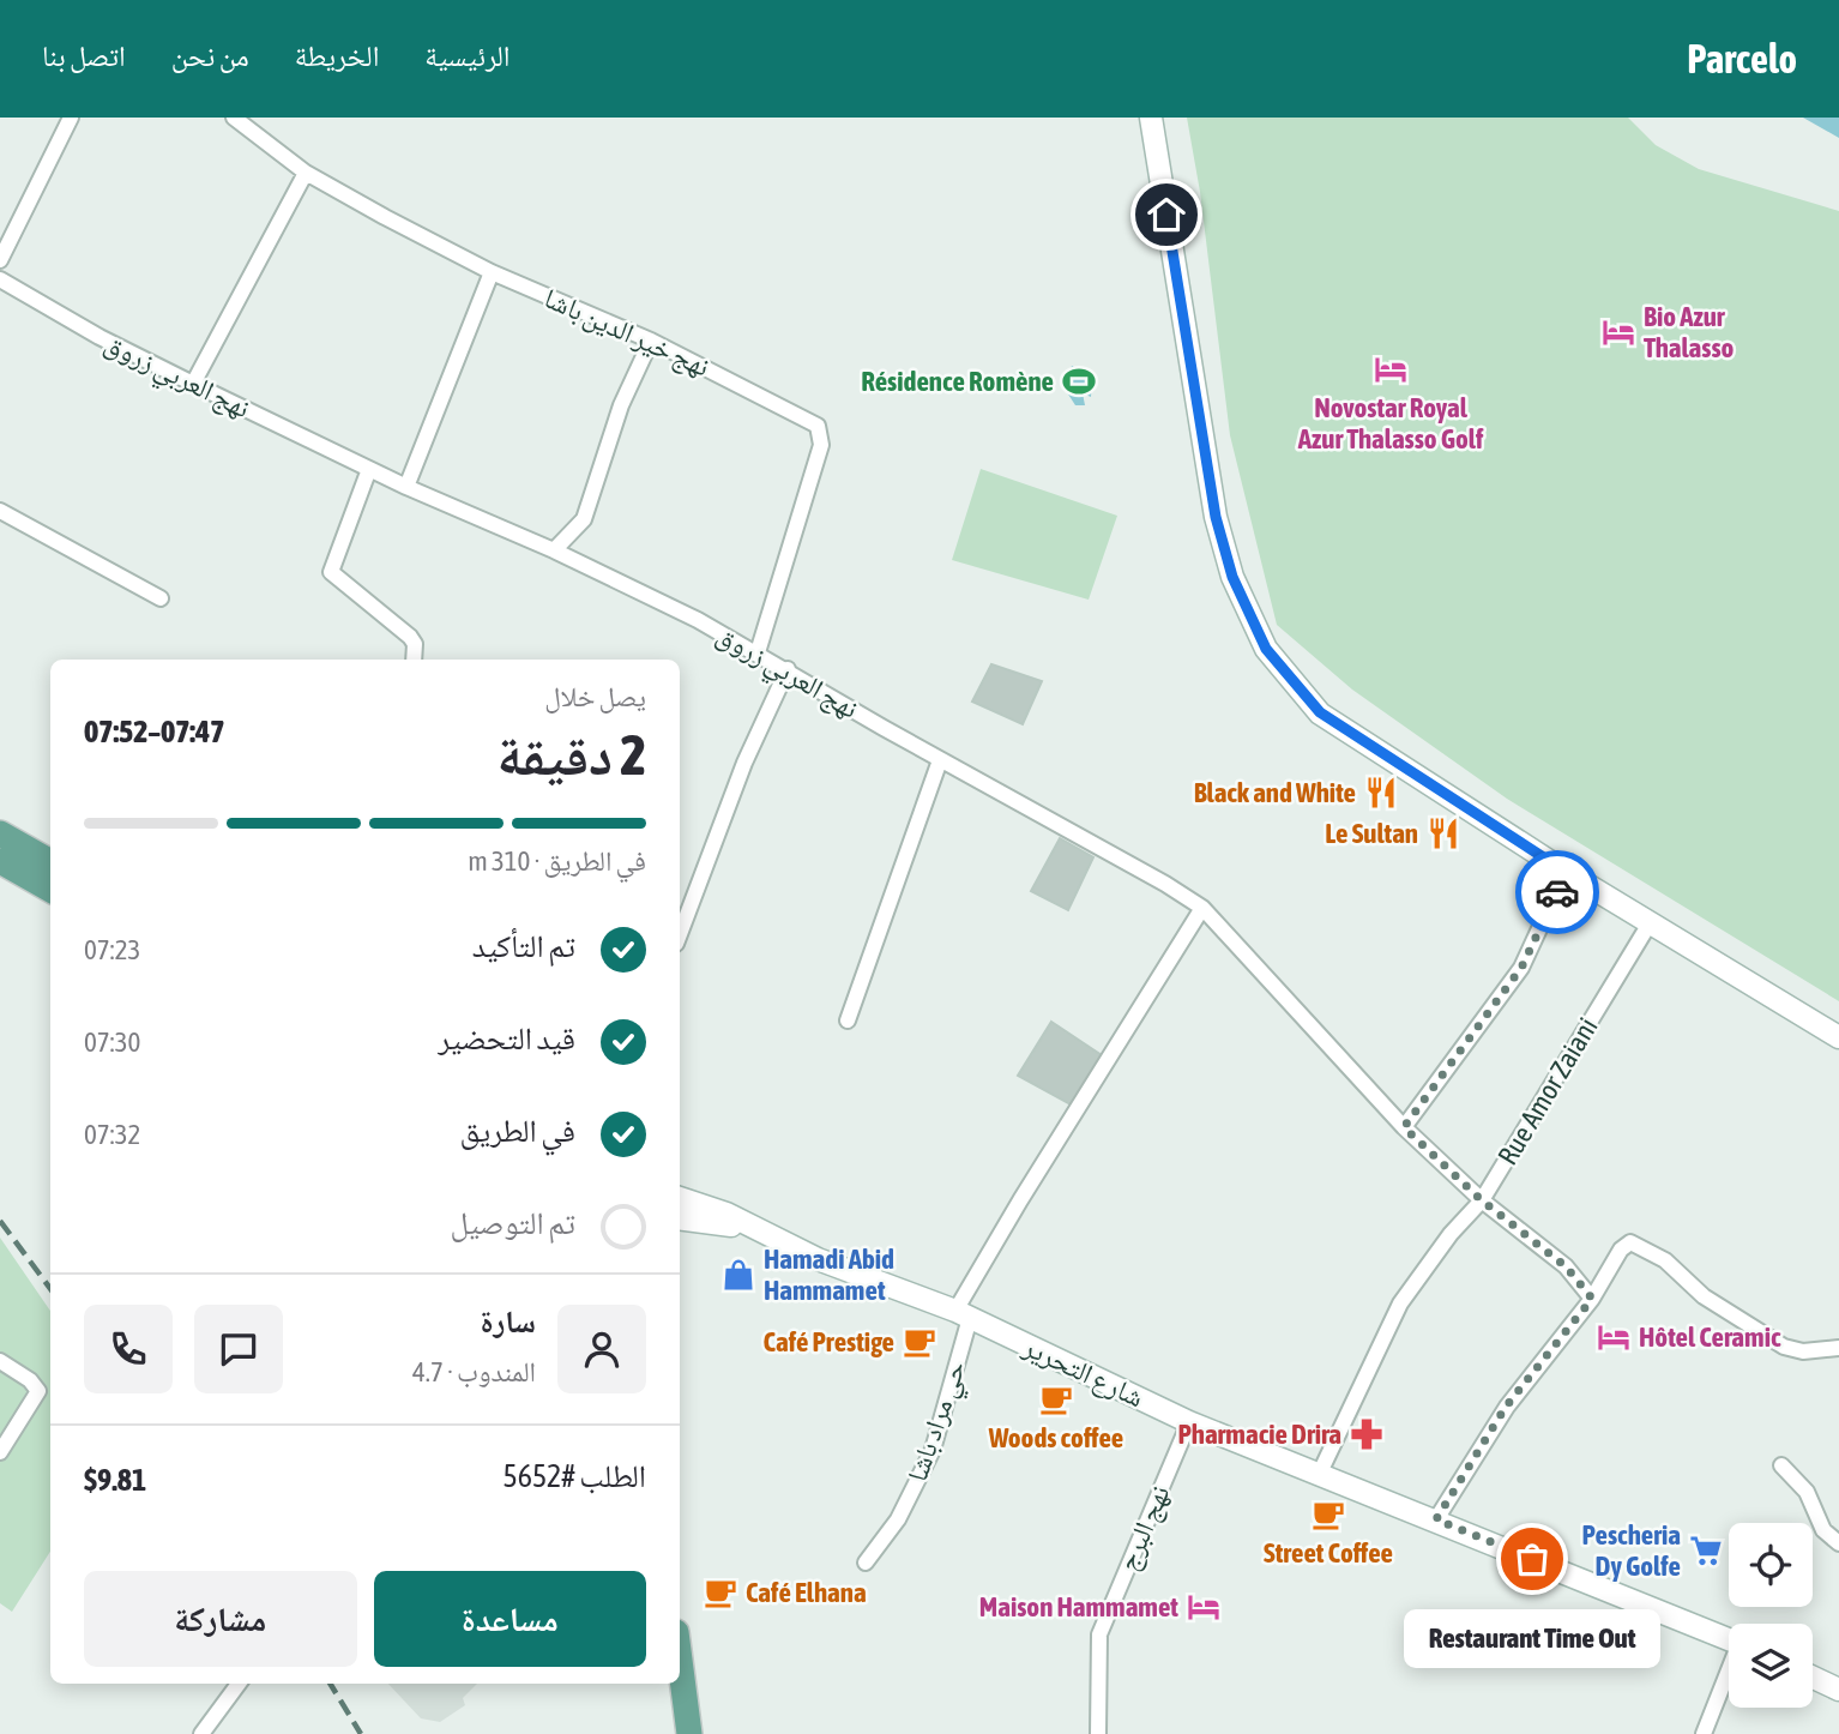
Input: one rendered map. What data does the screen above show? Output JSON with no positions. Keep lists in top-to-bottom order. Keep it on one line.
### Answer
{"streets":{"street":["نهج خير الدين باشا","نهج العربي زروق","Rue Amor Zaiani","شارع التحرير","حي مراد باشا","نهج البرج"]},"crossings":[["نهج خير الدين باشا","نهج العربي زروق"],["نهج العربي زروق","Rue Amor Zaiani"],["نهج العربي زروق","حي مراد باشا"],["Rue Amor Zaiani","شارع التحرير"],["شارع التحرير","حي مراد باشا"],["شارع التحرير","نهج البرج"]],"places":{"hotel":["Bio Azur Thalasso","Novostar Royal Azur Thalasso Golf","Hôtel Ceramic","Maison Hammamet"],"sports":["Résidence Romène"],"restaurant":["Black and White","Le Sultan"],"shop":["Hamadi Abid Hammamet"],"cafe":["Café Prestige","Woods coffee","Street Coffee","Café Elhana"],"pharmacy":["Pharmacie Drira"],"supermarket":["Pescheria Dy Golfe"],"other":["Restaurant Time Out"]},"page":{"header":"Parcelo","nav":["الرئيسية","الخريطة","من نحن","اتصل بنا"],"heading":["2 دقيقة","يصل خلال","07:47–07:52"],"panel":["سارة","المندوب · 4.7","الطلب #5652","$9.81"],"bar":"في الطريق · 310 m","list":[["تم التأكيد","07:23"],["قيد التحضير","07:30"],["في الطريق","07:32"],"تم التوصيل"],"buttons":["مساعدة","مشاركة"],"bubble":"Restaurant Time Out"}}
